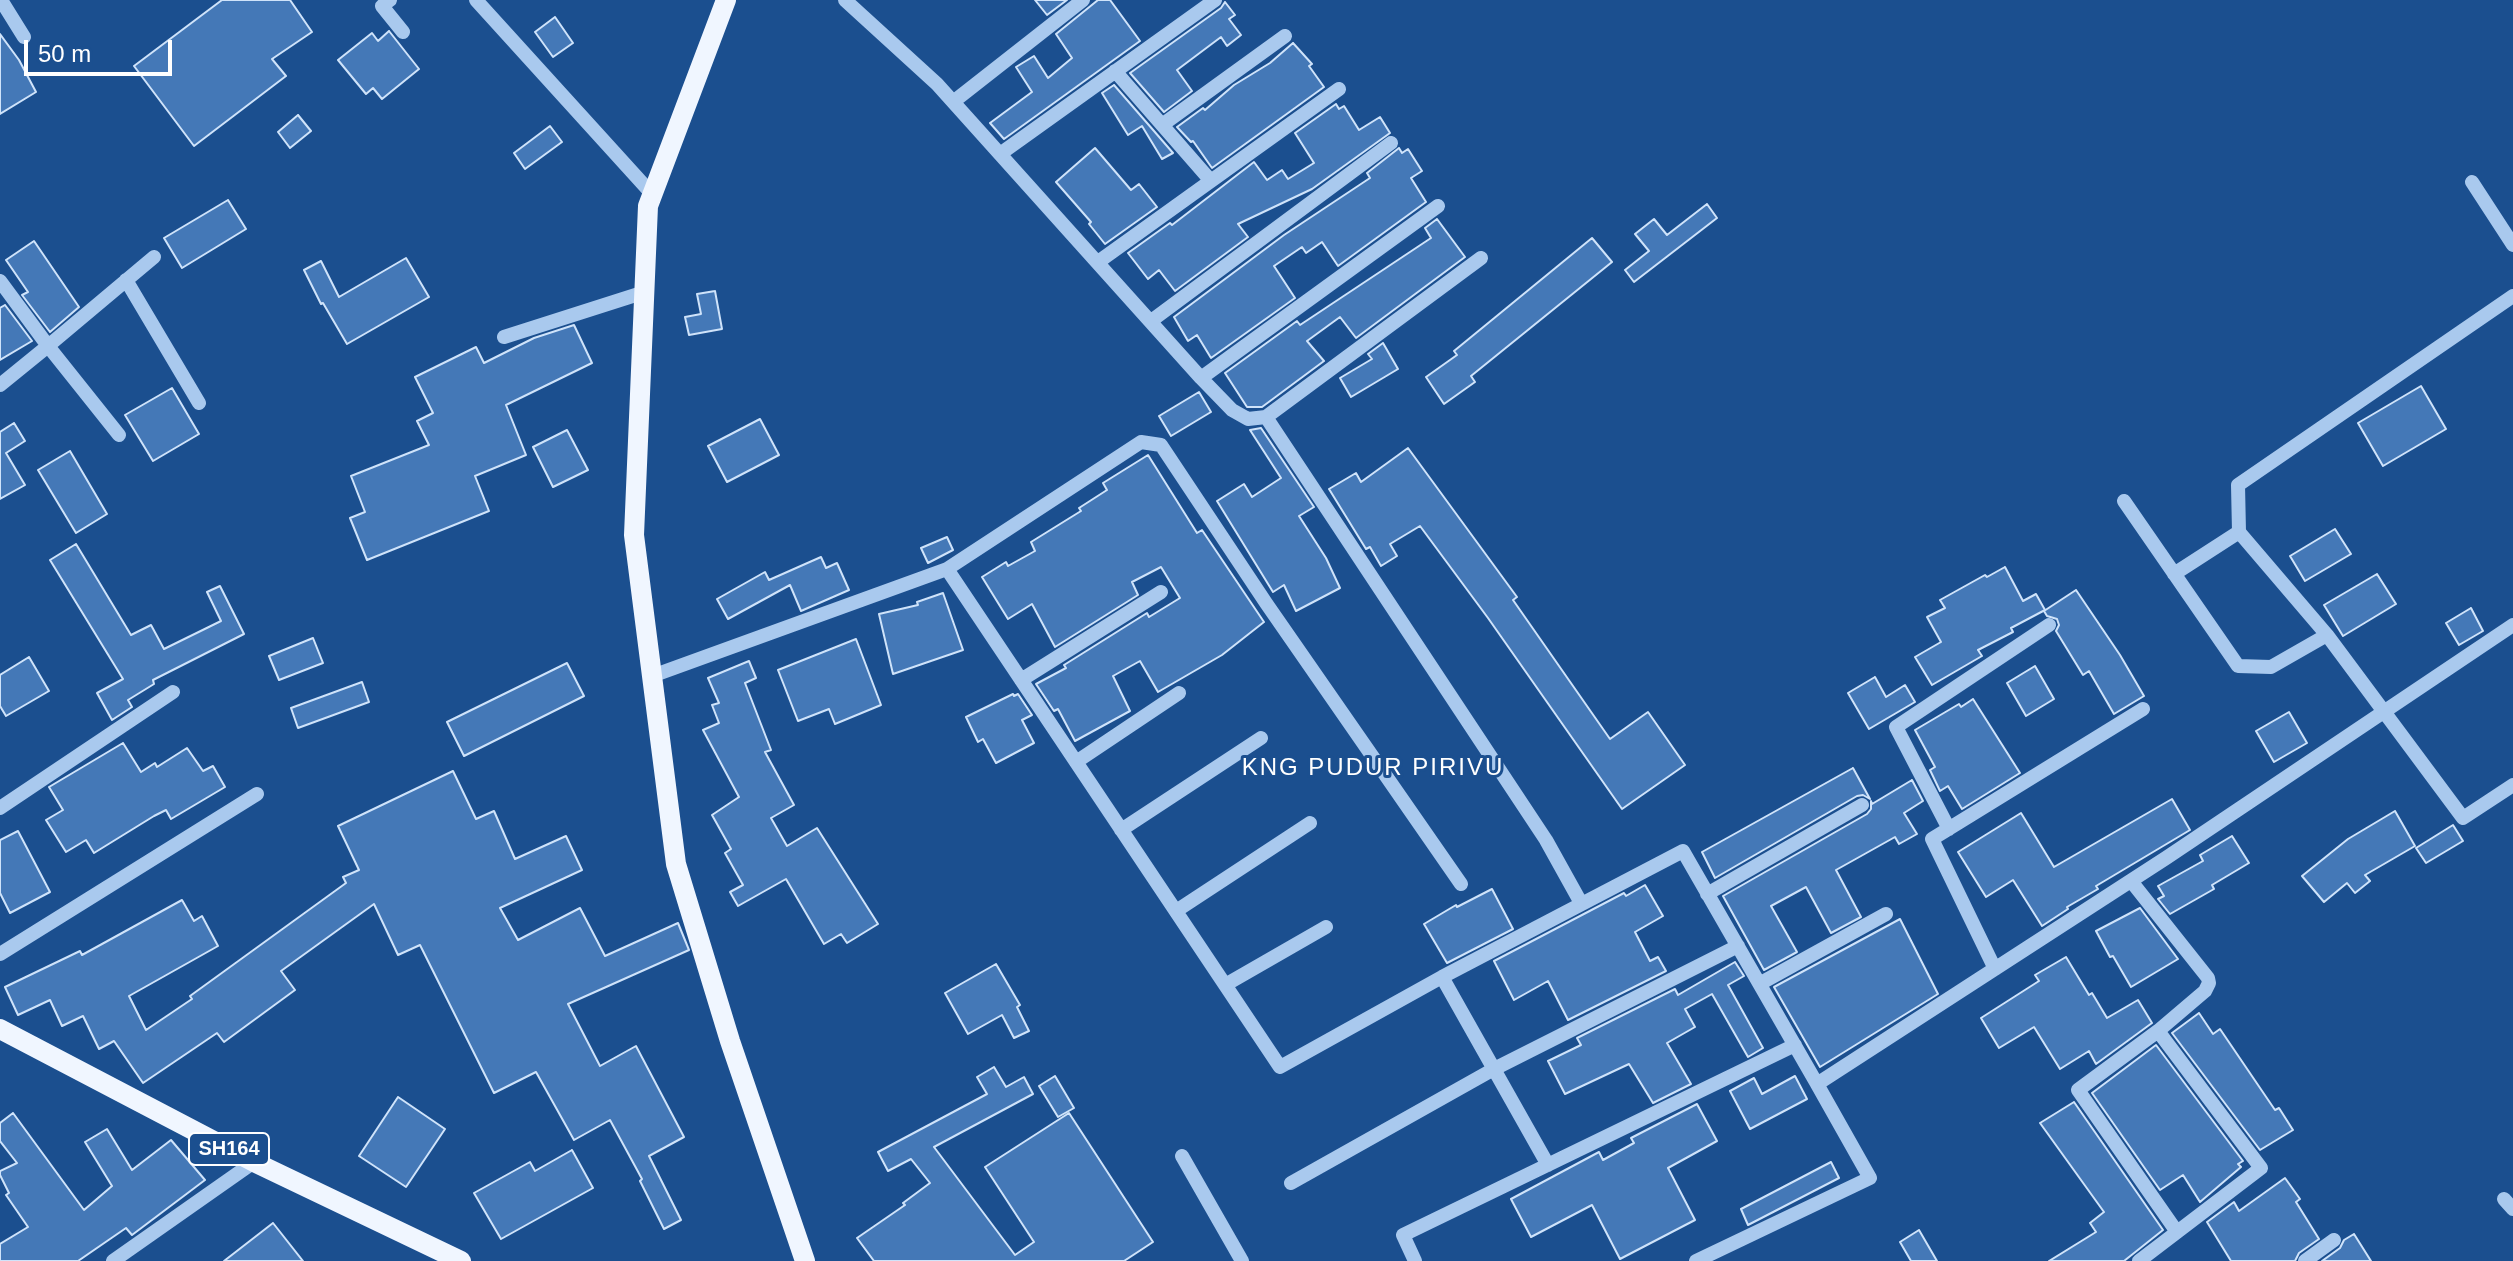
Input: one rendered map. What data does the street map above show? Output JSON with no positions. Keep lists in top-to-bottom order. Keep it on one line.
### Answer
{"streets":{"main road":["SH164"]},"districts":["KNG PUDUR PIRIVU"],"scale_bar":"50 m"}
